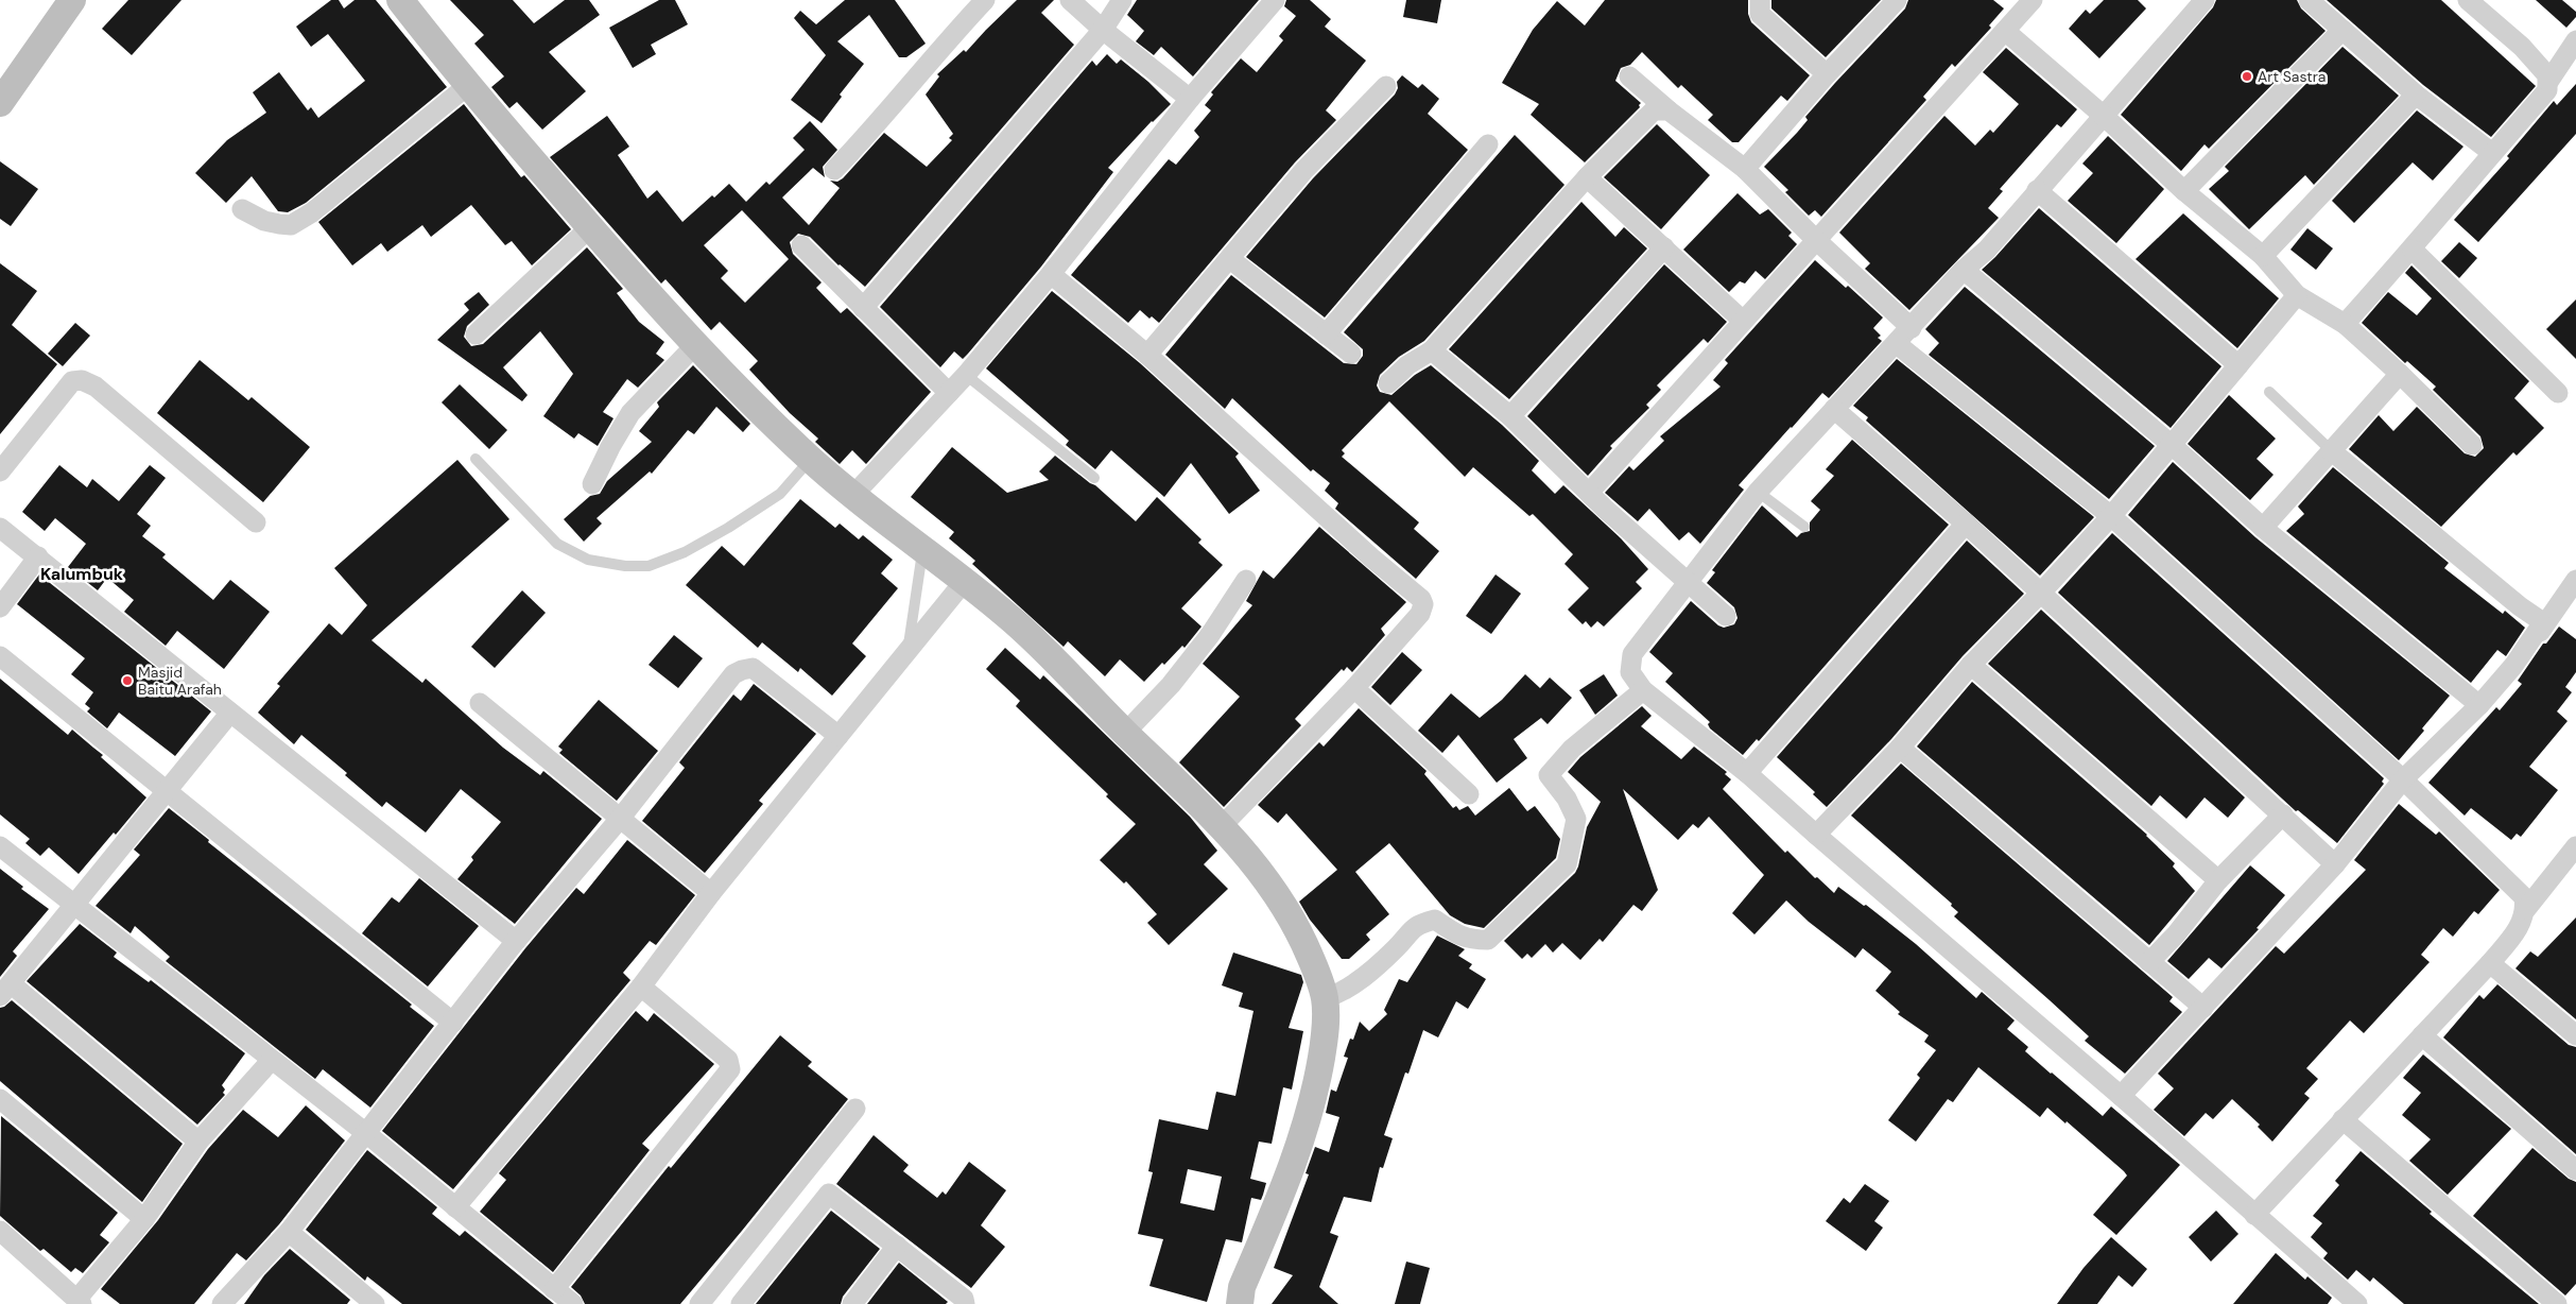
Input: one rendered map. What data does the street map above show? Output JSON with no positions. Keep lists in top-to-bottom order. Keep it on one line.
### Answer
{"districts":["Kalumbuk"],"places":["Art Sastra","Masjid Baitu Arafah"]}
